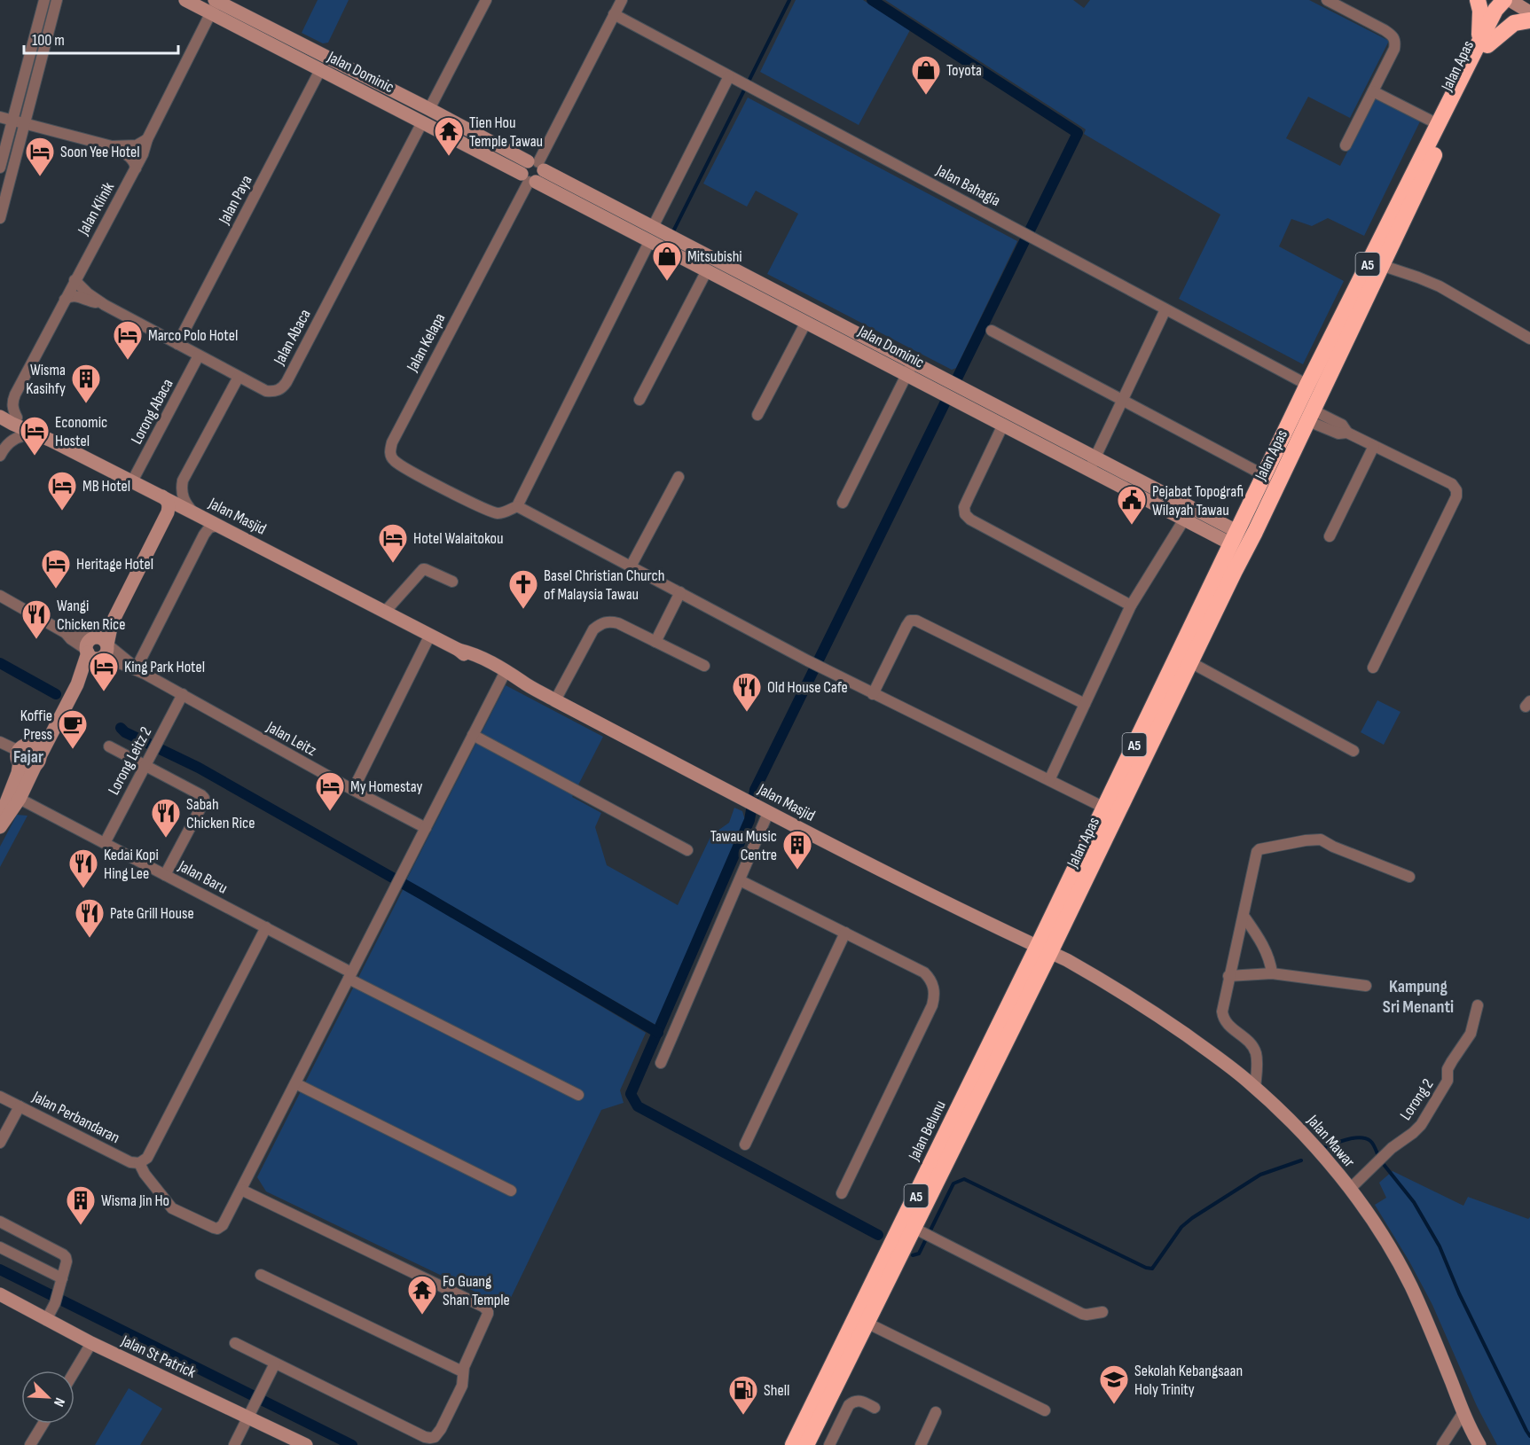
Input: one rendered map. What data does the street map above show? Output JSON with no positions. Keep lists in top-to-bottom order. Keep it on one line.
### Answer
{"streets":{"highway":["Jalan Apas","A5","Jalan Belunu"],"street":["Jalan Dominic","Jalan Bahagia","Jalan Paya","Jalan Klinik","Jalan Abaca","Jalan Kelapa","Lorong Abaca","Jalan Masjid","Jalan Leitz","Lorong Leitz 2","Jalan Baru","Lorong 2","Jalan Perbandaran","Jalan Mawar","Jalan St Patrick"]},"crossings":[["Jalan Apas","Jalan Dominic"],["Jalan Apas","Jalan Bahagia"],["Jalan Apas","Jalan Masjid"],["Jalan Apas","Jalan Belunu"],["Jalan Apas","Jalan Mawar"],["Jalan Dominic","Jalan Paya"],["Jalan Dominic","Jalan Klinik"],["Jalan Dominic","Jalan Abaca"],["Jalan Dominic","Jalan Kelapa"],["Jalan Bahagia","Jalan Kelapa"],["Jalan Paya","Jalan Abaca"],["Jalan Abaca","Lorong Abaca"],["Lorong Abaca","Jalan Masjid"],["Jalan Masjid","Jalan Belunu"],["Jalan Masjid","Jalan Mawar"],["Jalan Leitz","Lorong Leitz 2"],["Lorong Leitz 2","Jalan Baru"],["Lorong 2","Jalan Mawar"],["Jalan Belunu","Jalan Mawar"]],"districts":["Fajar","Kampung Sri Menanti"],"places":{"shop":["Toyota","Mitsubishi"],"temple":["Tien Hou Temple Tawau","Fo Guang Shan Temple"],"hotel":["Soon Yee Hotel","Marco Polo Hotel","Economic Hostel","MB Hotel","Hotel Walaitokou","Heritage Hotel","King Park Hotel","My Homestay"],"building":["Wisma Kasihfy","Tawau Music Centre","Wisma Jin Ho"],"public building":["Pejabat Topografi Wilayah Tawau"],"church":["Basel Christian Church of Malaysia Tawau"],"restaurant":["Wangi Chicken Rice","Old House Cafe","Sabah Chicken Rice","Kedai Kopi Hing Lee","Pate Grill House"],"cafe":["Koffie Press"],"school or university":["Sekolah Kebangsaan Holy Trinity"],"fuel station":["Shell"]},"scale_bar":"100 m","north":"bottom right"}
